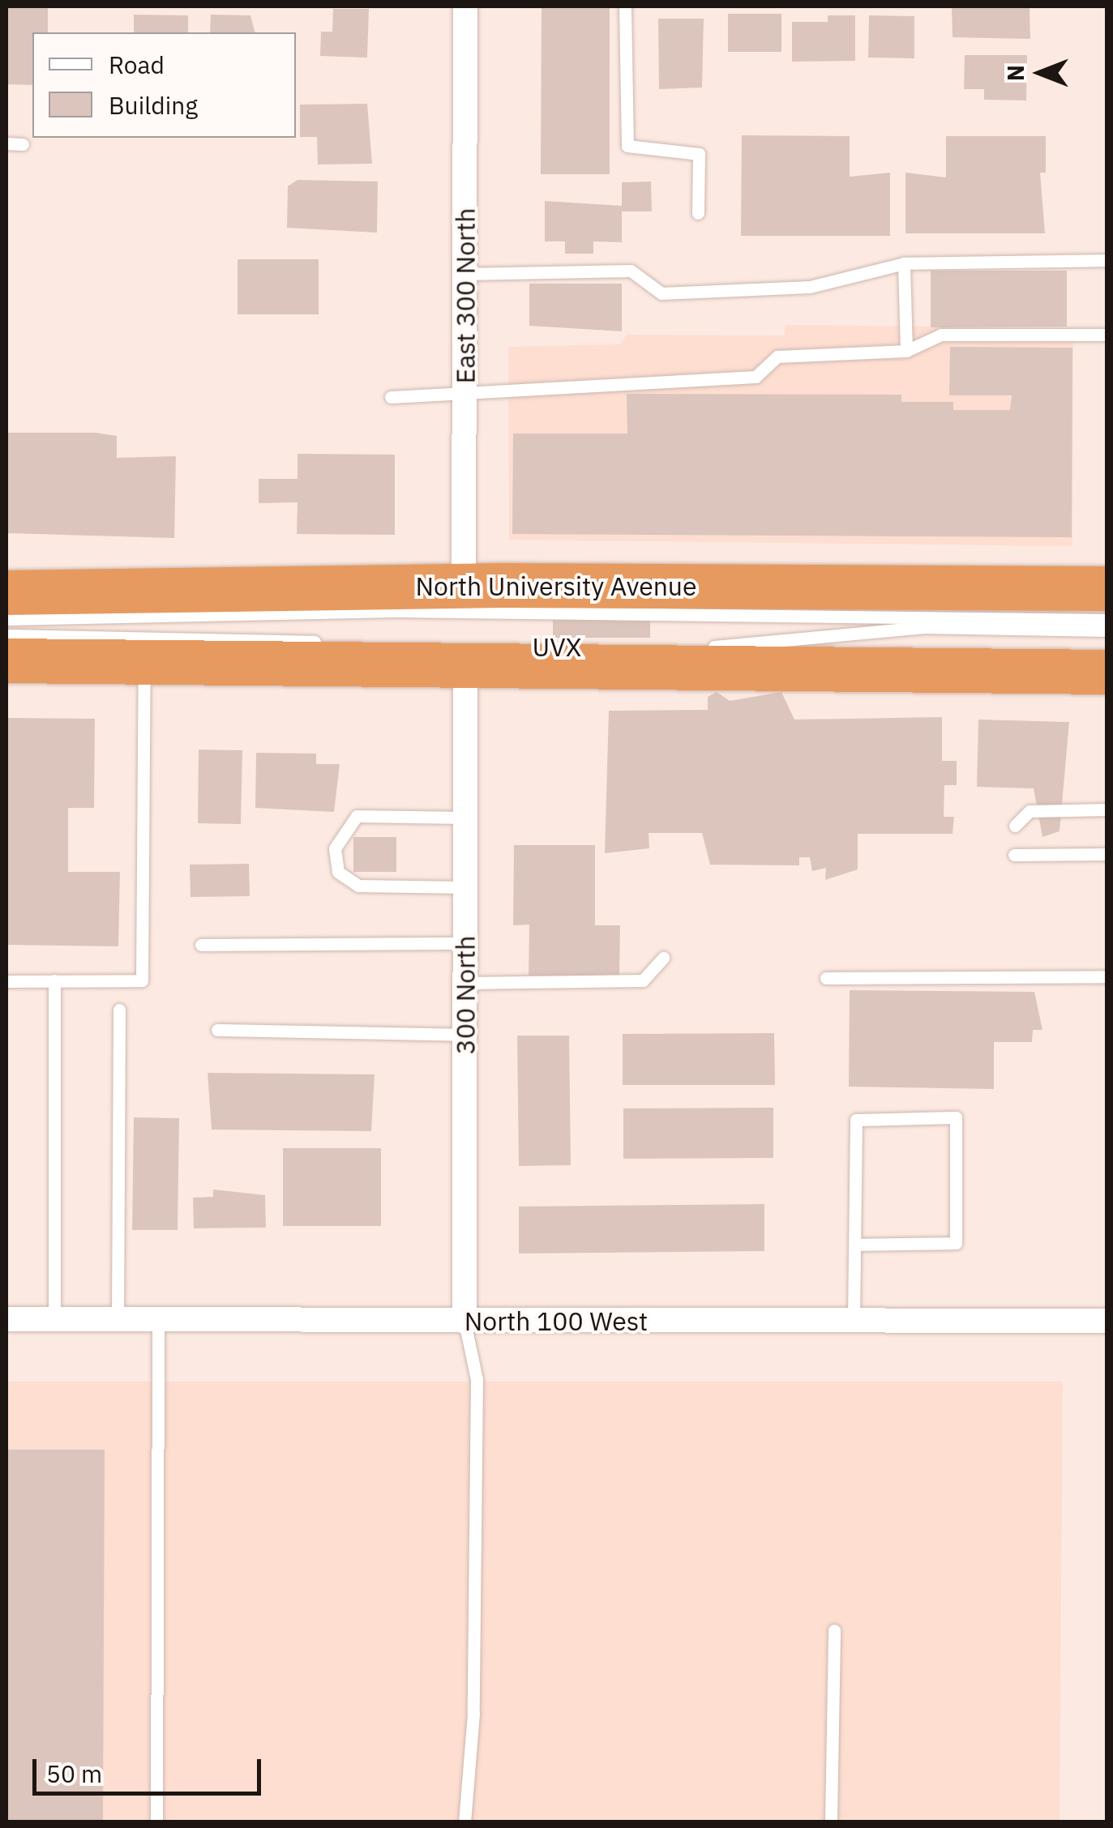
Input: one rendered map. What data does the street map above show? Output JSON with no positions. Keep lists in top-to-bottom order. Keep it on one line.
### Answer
{"streets":{"highway":["North University Avenue"],"street":["East 300 North","300 North","North 100 West"],"lane":["UVX"]},"crossings":[["East 300 North","North University Avenue"],["300 North","North 100 West"]],"legend":["Road","Building"],"scale_bar":"50 m","north":"left"}
